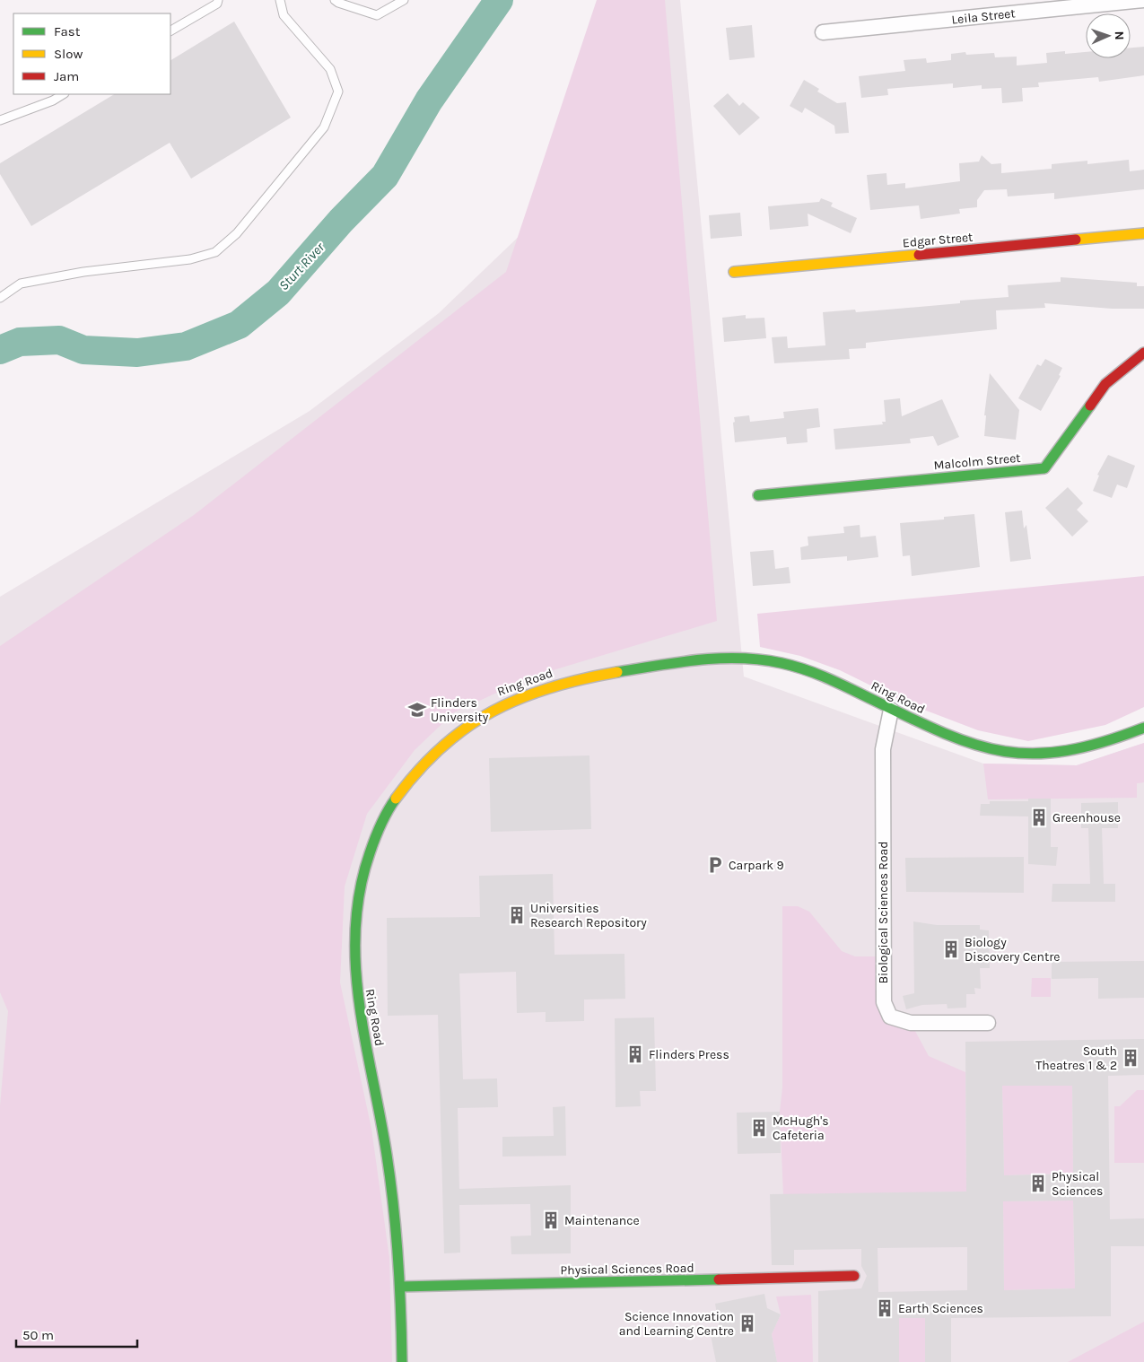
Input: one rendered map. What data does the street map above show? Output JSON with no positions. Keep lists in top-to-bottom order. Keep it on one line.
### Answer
{"streets":{"street":["Leila Street","Edgar Street","Malcolm Street","Ring Road","Biological Sciences Road","Physical Sciences Road"]},"crossings":[["Ring Road","Biological Sciences Road"],["Ring Road","Physical Sciences Road"]],"water":["Sturt River"],"places":{"school or university":["Flinders University"],"building":["Greenhouse","Universities Research Repository","Biology Discovery Centre","Flinders Press","South Theatres 1 & 2","McHugh's Cafeteria","Physical Sciences","Maintenance","Earth Sciences","Science Innovation and Learning Centre"],"parking":["Carpark 9"]},"legend":["Fast","Slow","Jam"],"scale_bar":"50 m","north":"right"}
